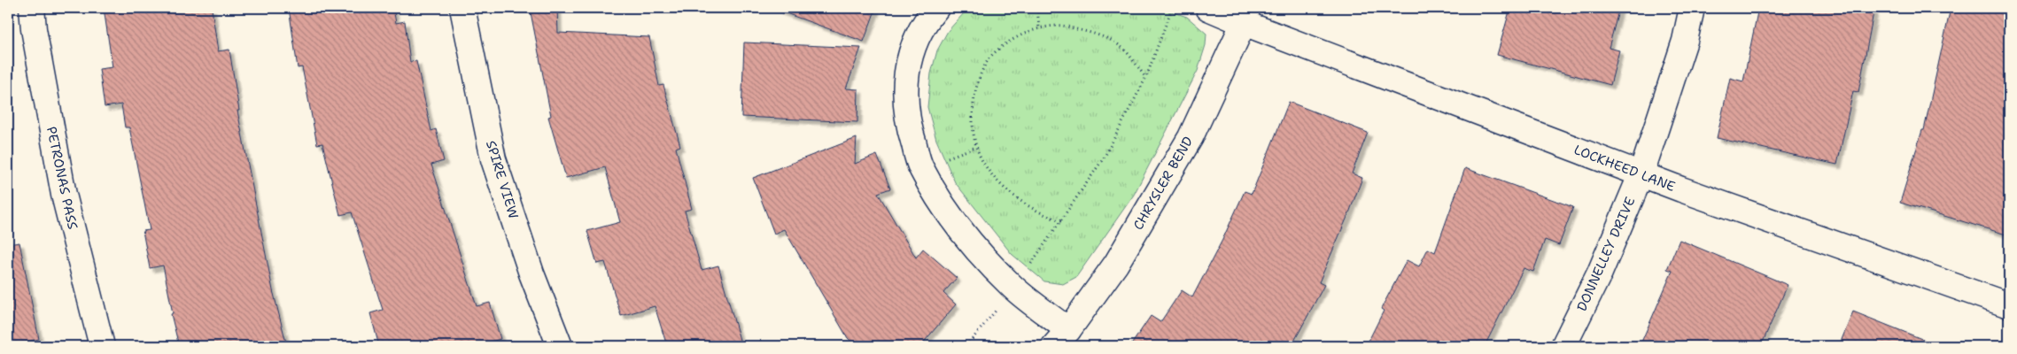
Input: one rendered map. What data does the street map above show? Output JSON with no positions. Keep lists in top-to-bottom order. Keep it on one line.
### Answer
{"streets":{"street":["LOCKHEED LANE","PETRONAS PASS","SPIRE VIEW","CHRYSLER BEND","DONNELLEY DRIVE"]},"crossings":[["LOCKHEED LANE","CHRYSLER BEND"],["LOCKHEED LANE","DONNELLEY DRIVE"]]}
